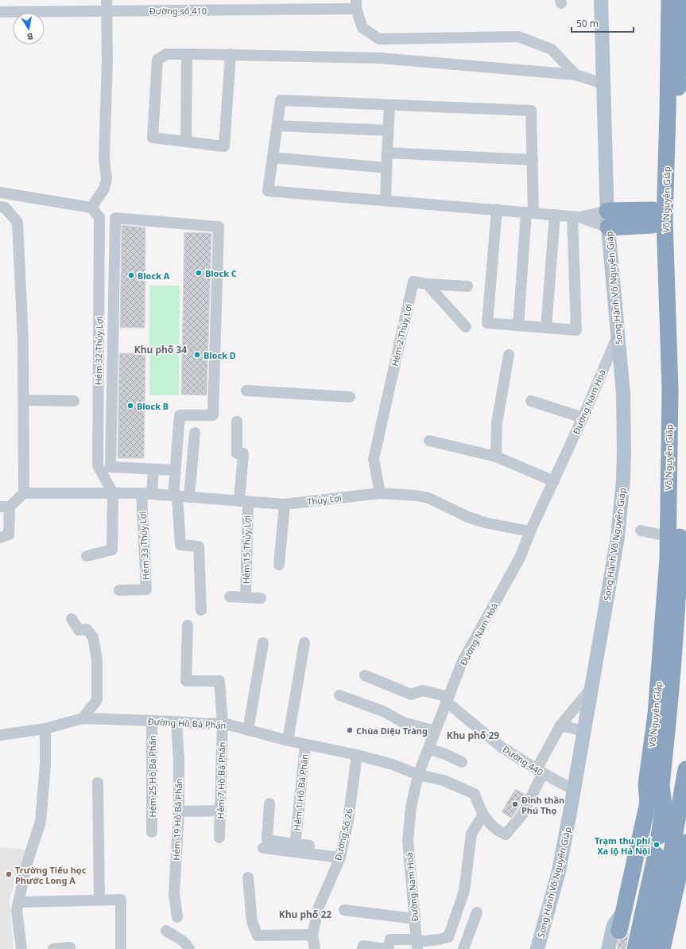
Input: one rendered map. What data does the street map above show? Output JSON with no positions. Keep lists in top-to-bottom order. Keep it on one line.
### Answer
{"streets":{"highway":["Võ Nguyên Giáp"],"main road":["Song Hành Võ Nguyên Giáp"],"street":["Đường số 410","Hẻm 2 Thủy Lợi","Hẻm 32 Thủy Lợi","Đường Nam Hoà","Thủy Lợi","Hẻm 33 Thủy Lợi","Hẻm 15 Thủy Lợi","Đường Hồ Bá Phấn","Đường 440","Hẻm 25 Hồ Bá Phấn","Hẻm 7 Hồ Bá Phấn","Hẻm 1 Hồ Bá Phấn","Hẻm 19 Hồ Bá Phấn","Đường Số 26"]},"crossings":[["Song Hành Võ Nguyên Giáp","Đường Nam Hoà"],["Song Hành Võ Nguyên Giáp","Đường 440"],["Hẻm 2 Thủy Lợi","Thủy Lợi"],["Hẻm 32 Thủy Lợi","Thủy Lợi"],["Đường Nam Hoà","Thủy Lợi"],["Đường Nam Hoà","Đường Hồ Bá Phấn"],["Đường Nam Hoà","Đường 440"],["Thủy Lợi","Hẻm 33 Thủy Lợi"],["Thủy Lợi","Hẻm 15 Thủy Lợi"],["Đường Hồ Bá Phấn","Đường 440"],["Đường Hồ Bá Phấn","Hẻm 25 Hồ Bá Phấn"],["Đường Hồ Bá Phấn","Hẻm 7 Hồ Bá Phấn"],["Đường Hồ Bá Phấn","Hẻm 1 Hồ Bá Phấn"],["Đường Hồ Bá Phấn","Hẻm 19 Hồ Bá Phấn"],["Đường Hồ Bá Phấn","Đường Số 26"]],"districts":["Khu phố 34","Khu phố 29","Khu phố 22"],"places":["Block C","Block A","Block D","Block B","Chùa Diệu Tràng","Đình thần Phú Thọ","Trạm thu phí Xa lộ Hà Nội","Trường Tiểu học Phước Long A"],"scale_bar":"50 m","north":"bottom"}
